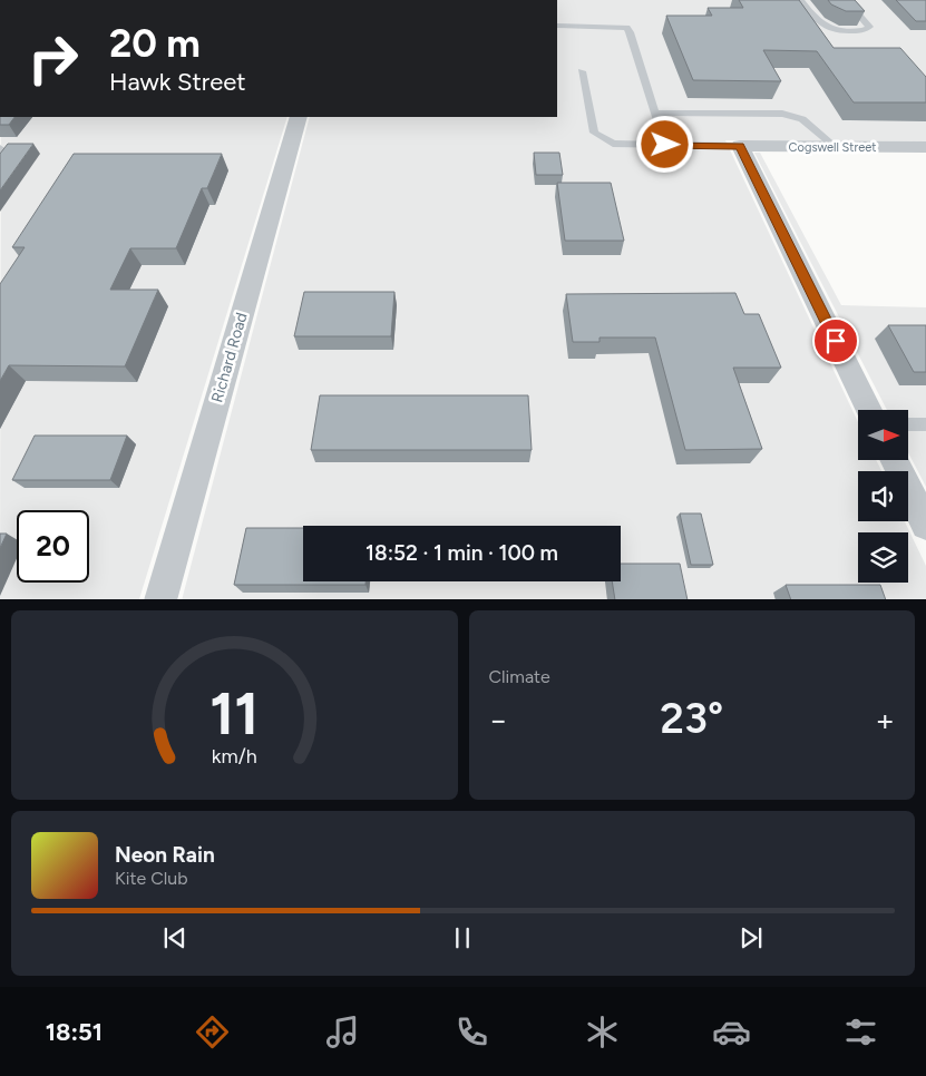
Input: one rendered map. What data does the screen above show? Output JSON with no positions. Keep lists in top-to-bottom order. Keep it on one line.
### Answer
{"streets":{"street":["Cogswell Street","Richard Road"]},"north":"right","page":{"turn":["20 m","Hawk Street"],"limit":"20","trip":"18:52 · 1 min · 100 m","tile":"Climate","heat":["−","23°","+"],"song":["Neon Rain","Kite Club"],"tabs":"18:51","gauge":["11","km/h"]}}
